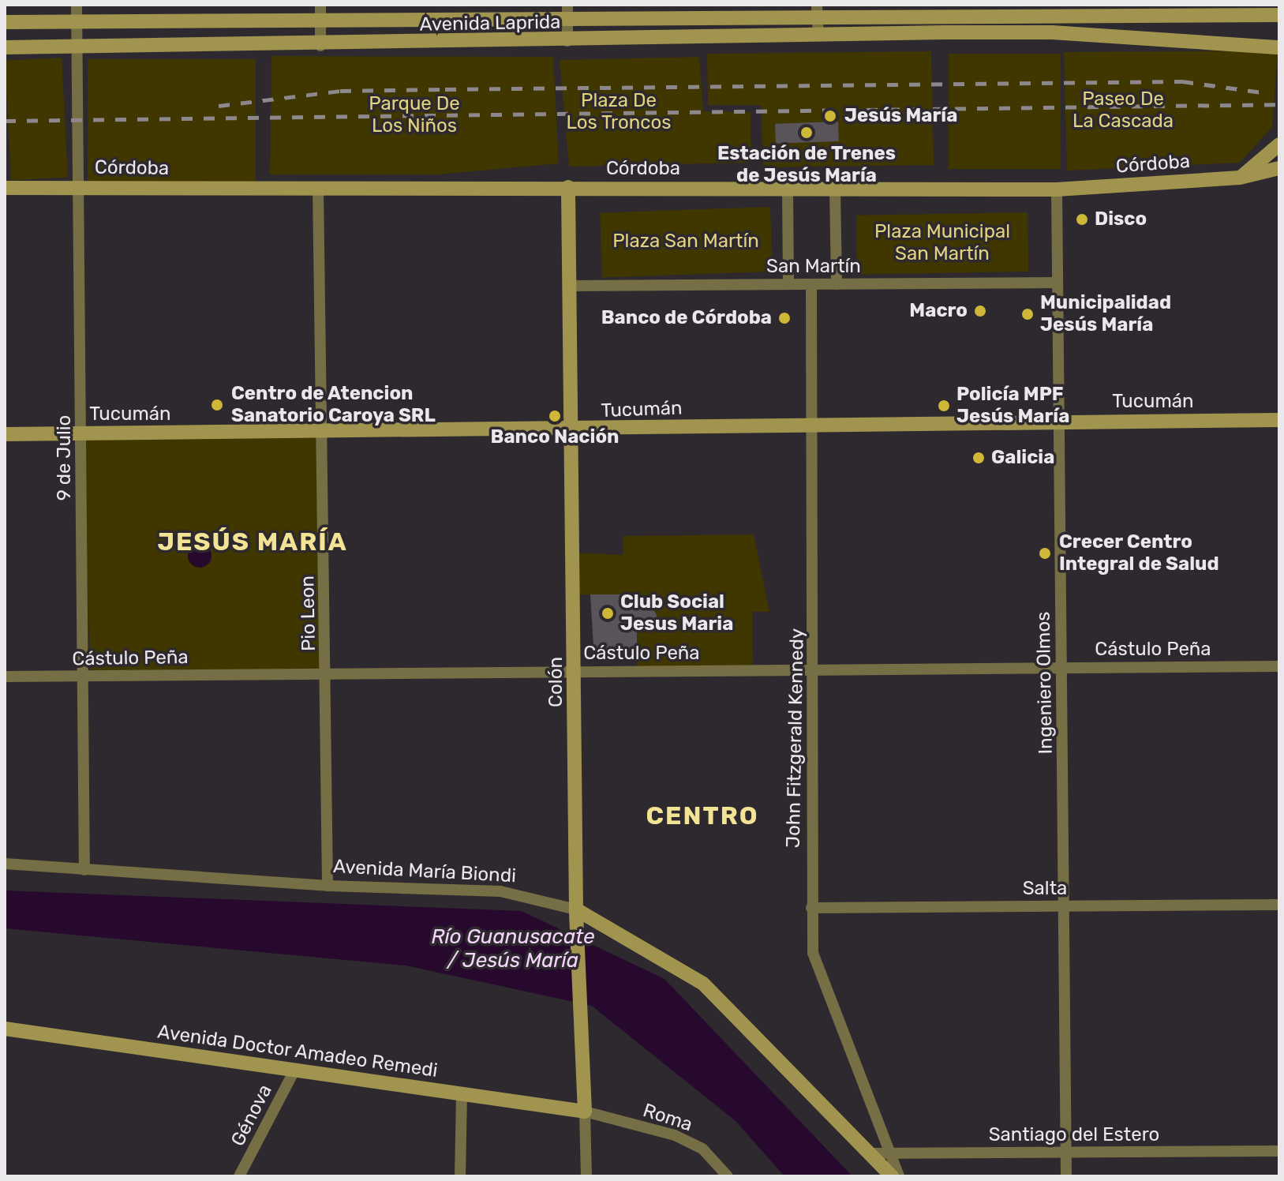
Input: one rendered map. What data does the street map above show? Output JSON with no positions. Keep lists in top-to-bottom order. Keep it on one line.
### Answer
{"streets":{"street":["Avenida Laprida","Córdoba","San Martín","Tucumán","9 de Julio","Pio Leon","Cástulo Peña","Colón","Ingeniero Olmos","John Fitzgerald Kennedy","Avenida María Biondi","Salta","Avenida Doctor Amadeo Remedi","Génova","Roma","Santiago del Estero"]},"crossings":[["Avenida Laprida","9 de Julio"],["Córdoba","9 de Julio"],["Córdoba","Pio Leon"],["Córdoba","Colón"],["Córdoba","Ingeniero Olmos"],["San Martín","Colón"],["San Martín","Ingeniero Olmos"],["San Martín","John Fitzgerald Kennedy"],["Tucumán","9 de Julio"],["Tucumán","Pio Leon"],["Tucumán","Colón"],["Tucumán","Ingeniero Olmos"],["Tucumán","John Fitzgerald Kennedy"],["9 de Julio","Cástulo Peña"],["9 de Julio","Avenida María Biondi"],["Pio Leon","Cástulo Peña"],["Pio Leon","Avenida María Biondi"],["Cástulo Peña","Colón"],["Cástulo Peña","Ingeniero Olmos"],["Cástulo Peña","John Fitzgerald Kennedy"],["Colón","Avenida María Biondi"],["Colón","Avenida Doctor Amadeo Remedi"],["Colón","Roma"],["Ingeniero Olmos","Salta"],["Ingeniero Olmos","Santiago del Estero"],["John Fitzgerald Kennedy","Salta"],["John Fitzgerald Kennedy","Santiago del Estero"],["Avenida María Biondi","Santiago del Estero"],["Avenida Doctor Amadeo Remedi","Génova"],["Avenida Doctor Amadeo Remedi","Roma"]],"districts":["JESÚS MARÍA","CENTRO"],"water":["Río Guanusacate / Jesús María"],"parks":["Paseo De La Cascada","Plaza De Los Troncos","Parque De Los Niños","Plaza Municipal San Martín","Plaza San Martín"],"places":["Jesús María","Estación de Trenes de Jesús María","Disco","Macro","Municipalidad Jesús María","Banco de Córdoba","Centro de Atencion Sanatorio Caroya SRL","Policía MPF Jesús María","Banco Nación","Galicia","Crecer Centro Integral de Salud","Club Social Jesus Maria"]}
